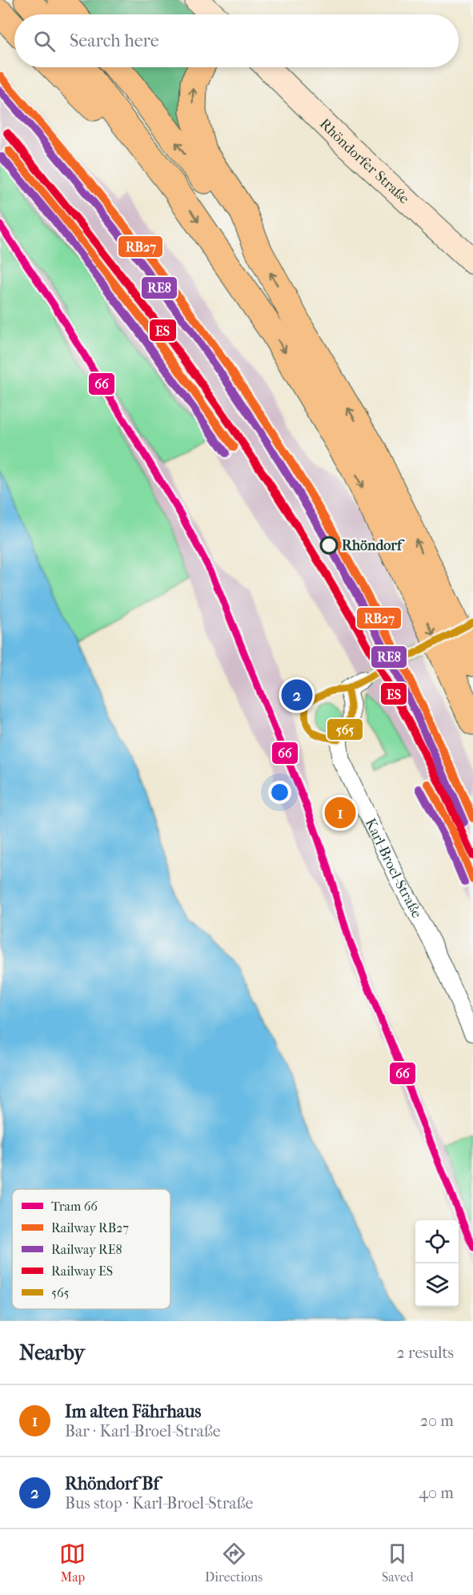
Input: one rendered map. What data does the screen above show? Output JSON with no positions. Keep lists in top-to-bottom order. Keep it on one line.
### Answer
{"streets":{"main road":["Rhöndorfer Straße"],"street":["Karl-Broel-Straße"]},"places":["Rhöndorf"],"lines":["rail line RB27","rail line RE8","rail line ES","tram line 66","transit line 565"],"legend":["Tram 66","Railway RB27","Railway RE8","Railway ES","565"],"page":{"search":"Search here","pins":["2","1"],"heading":["Nearby","2 results"],"list":[{"mark":"1","name":"Im alten Fährhaus","note":"Bar · Karl-Broel-Straße","value":"20 m"},{"mark":"2","name":"Rhöndorf Bf","note":"Bus stop · Karl-Broel-Straße","value":"40 m"}],"nav":["Map","Directions","Saved"]}}
